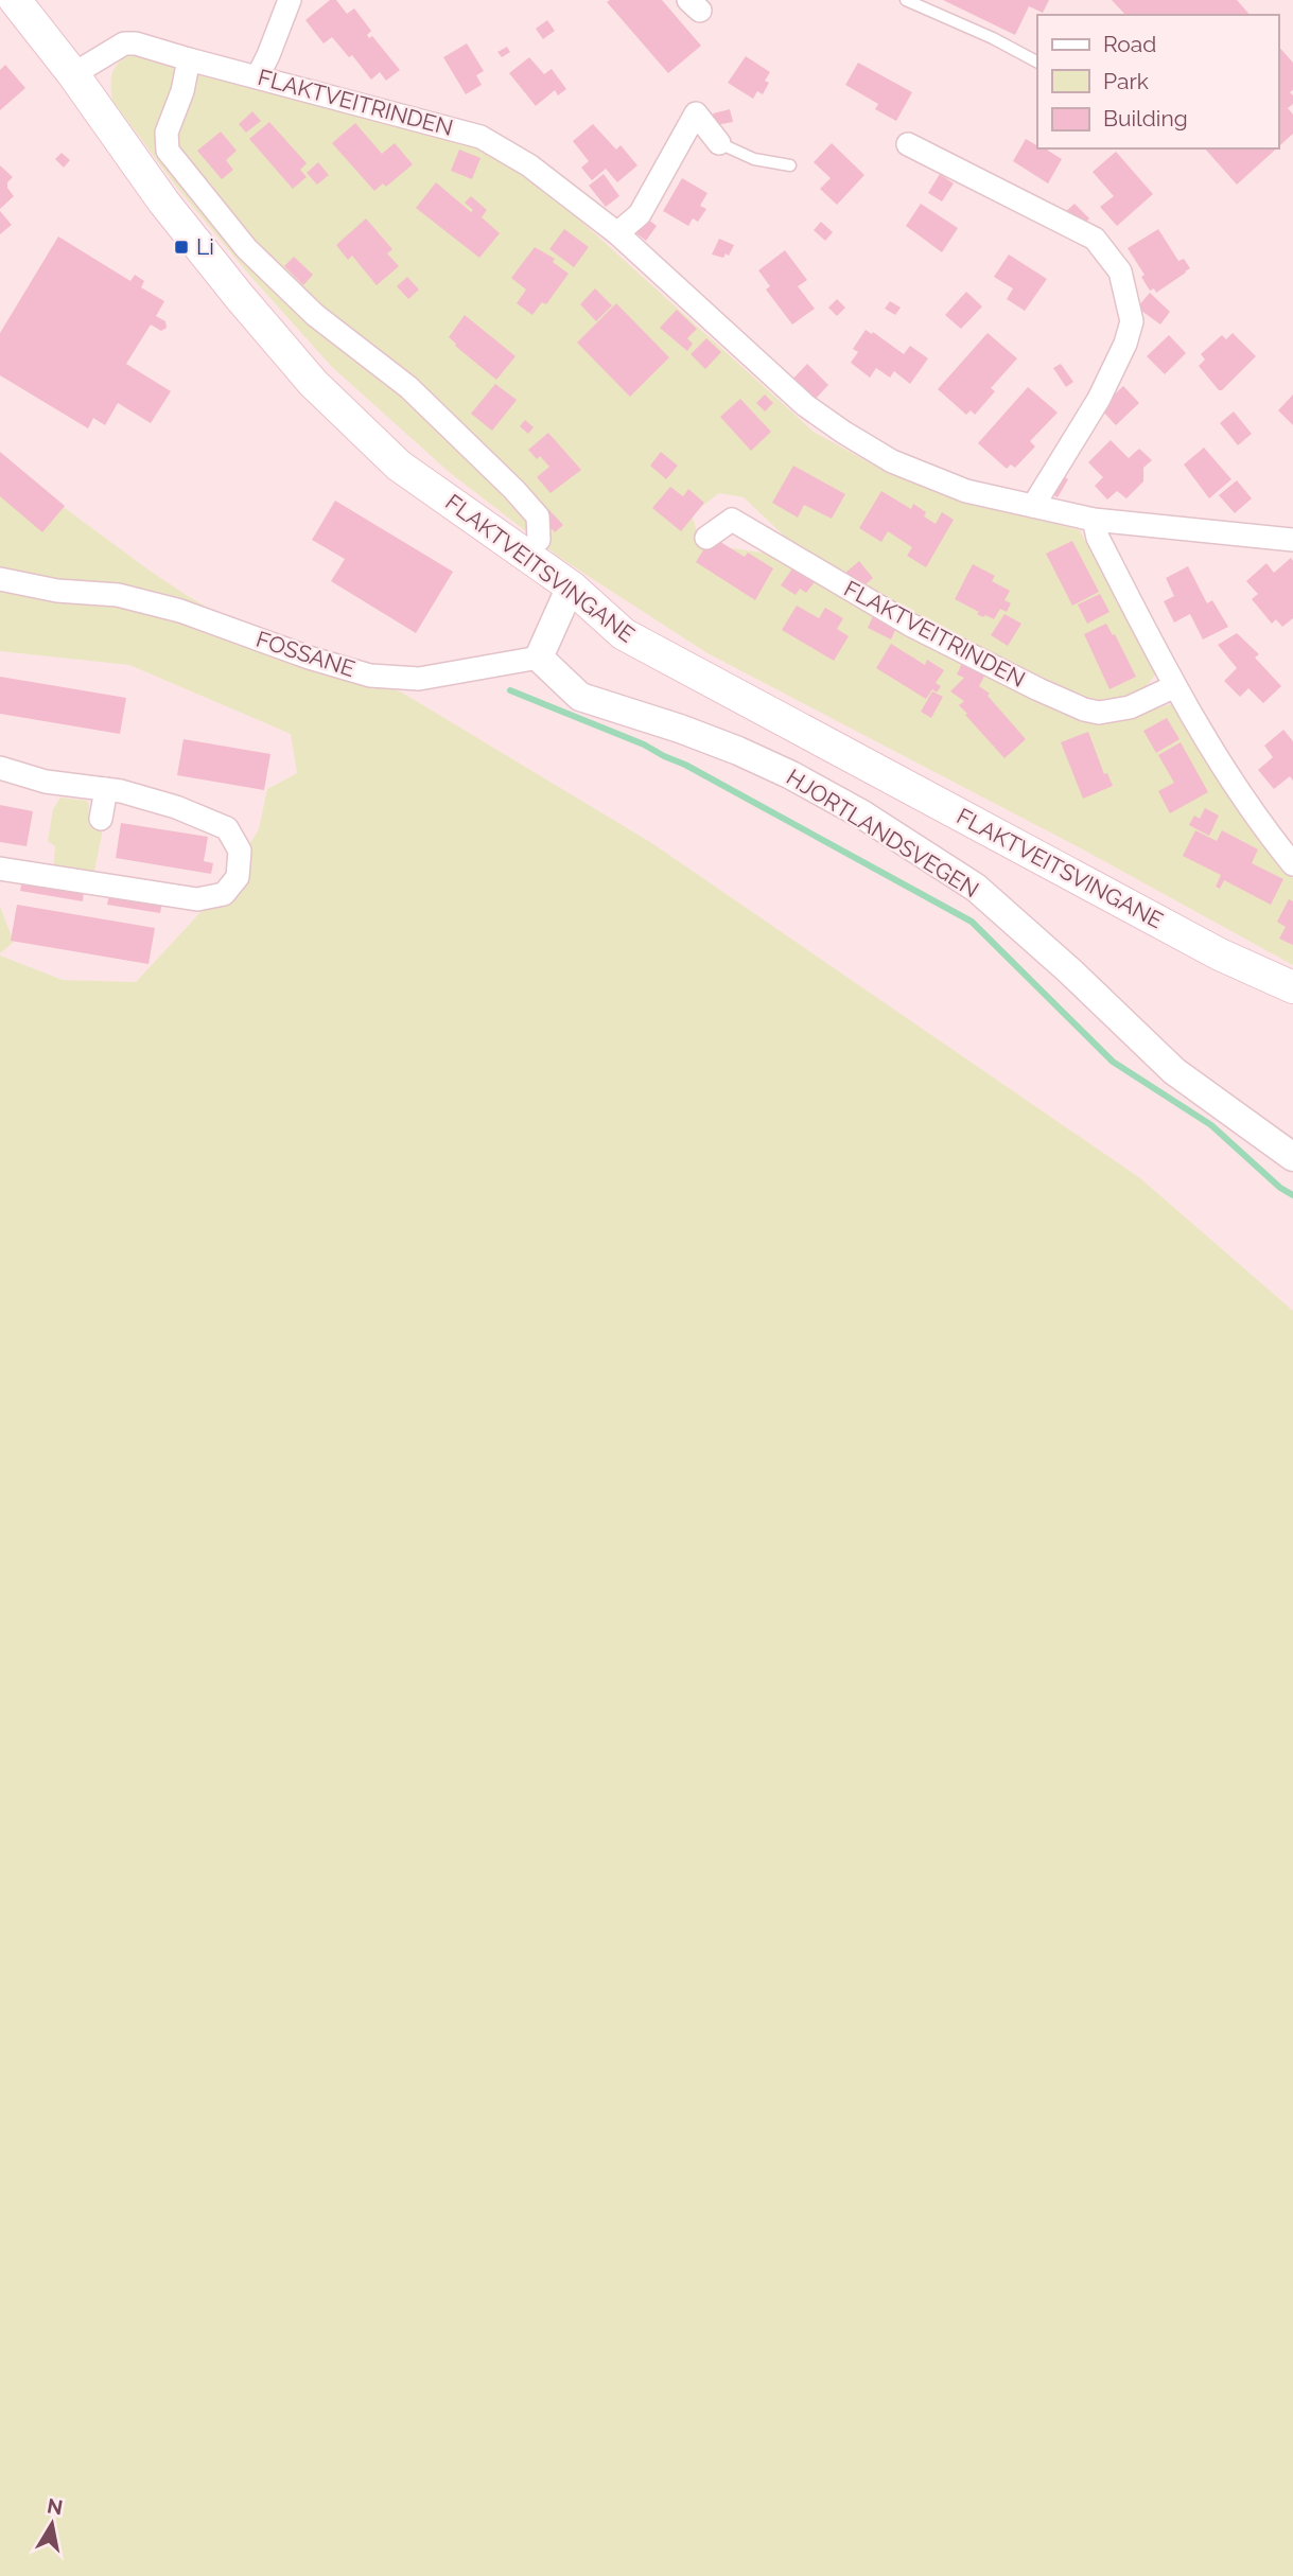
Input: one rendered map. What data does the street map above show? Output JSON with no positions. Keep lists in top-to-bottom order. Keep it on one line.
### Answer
{"streets":{"main road":["FLAKTVEITSVINGANE"],"street":["FLAKTVEITRINDEN","FOSSANE","HJORTLANDSVEGEN"]},"crossings":[["FLAKTVEITRINDEN","FLAKTVEITSVINGANE"],["FOSSANE","HJORTLANDSVEGEN"]],"places":{"transit":["Li"]},"legend":["Road","Park","Building"],"north":"top"}
